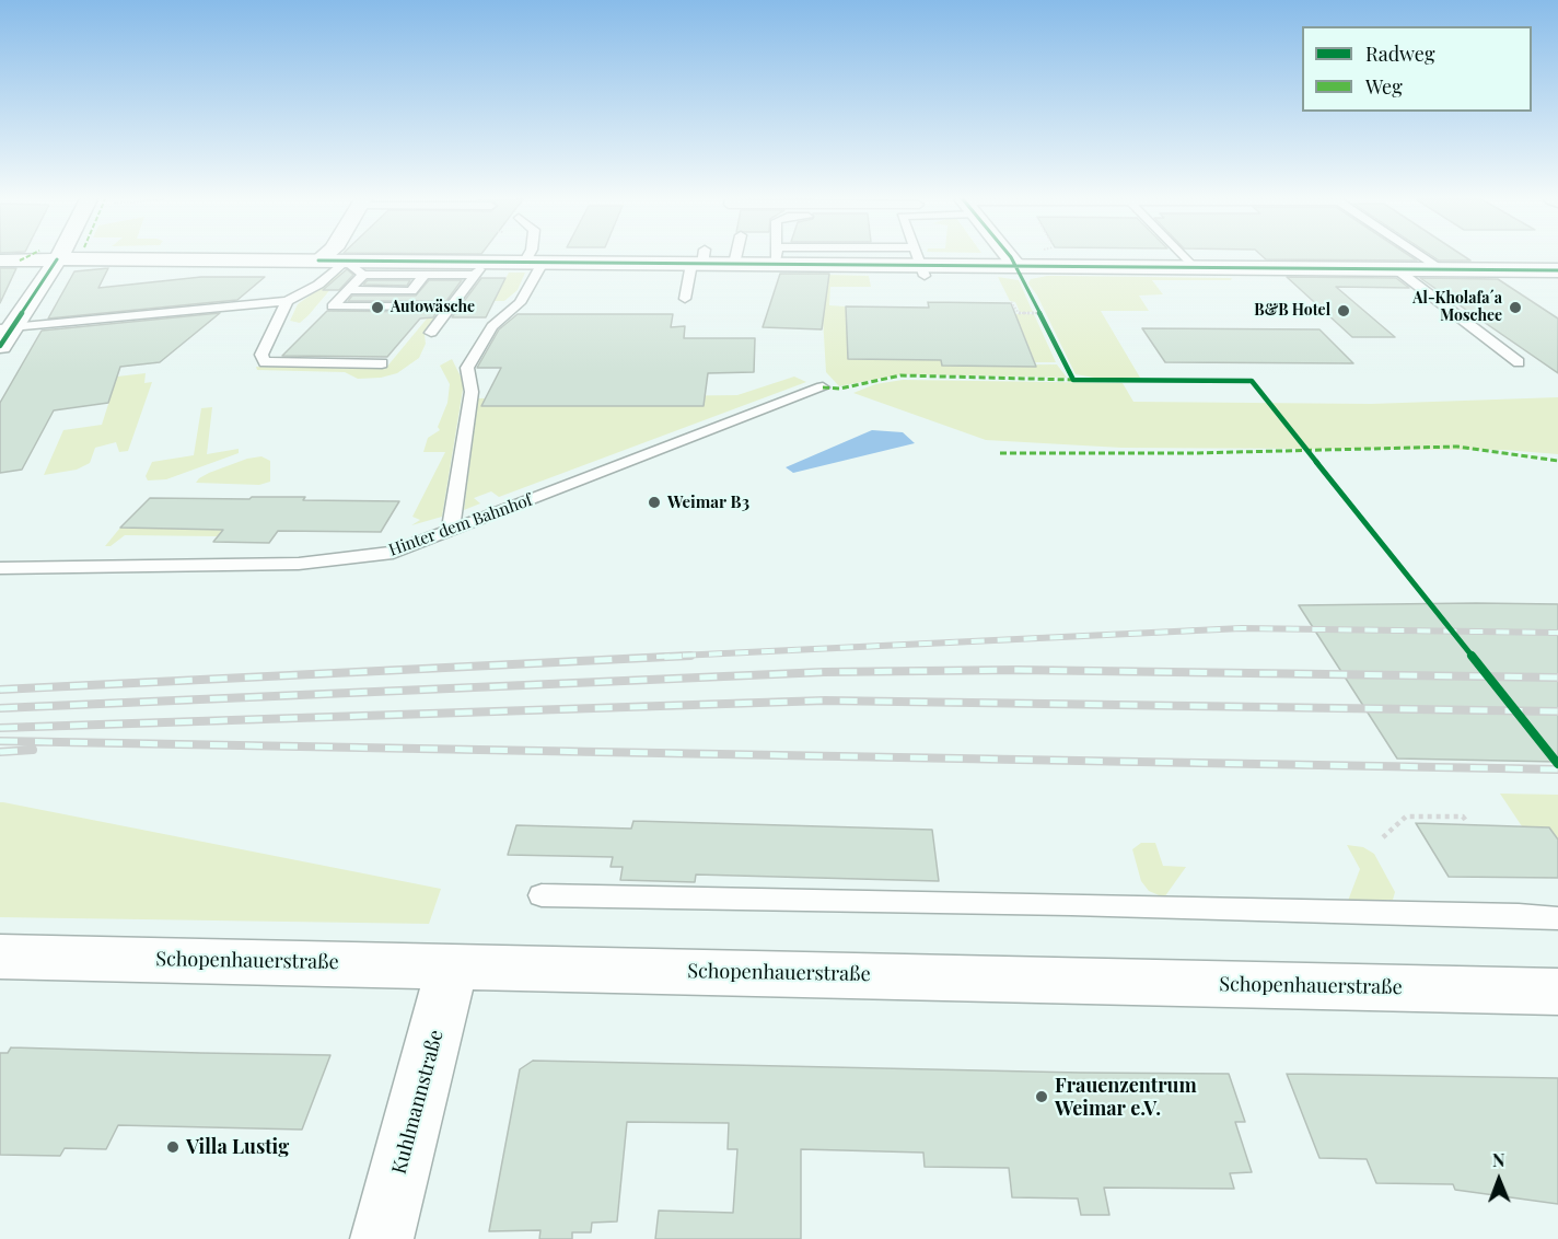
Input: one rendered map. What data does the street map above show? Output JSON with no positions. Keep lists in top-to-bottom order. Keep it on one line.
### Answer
{"streets":{"street":["Schopenhauerstraße","Kuhlmannstraße"],"lane":["Hinter dem Bahnhof"]},"crossings":[["Schopenhauerstraße","Kuhlmannstraße"]],"places":["Autowäsche","Al-Kholafa´a Moschee","B&B Hotel","Weimar B3","Frauenzentrum Weimar e.V.","Villa Lustig"],"legend":["Radweg","Weg"],"north":"top"}
